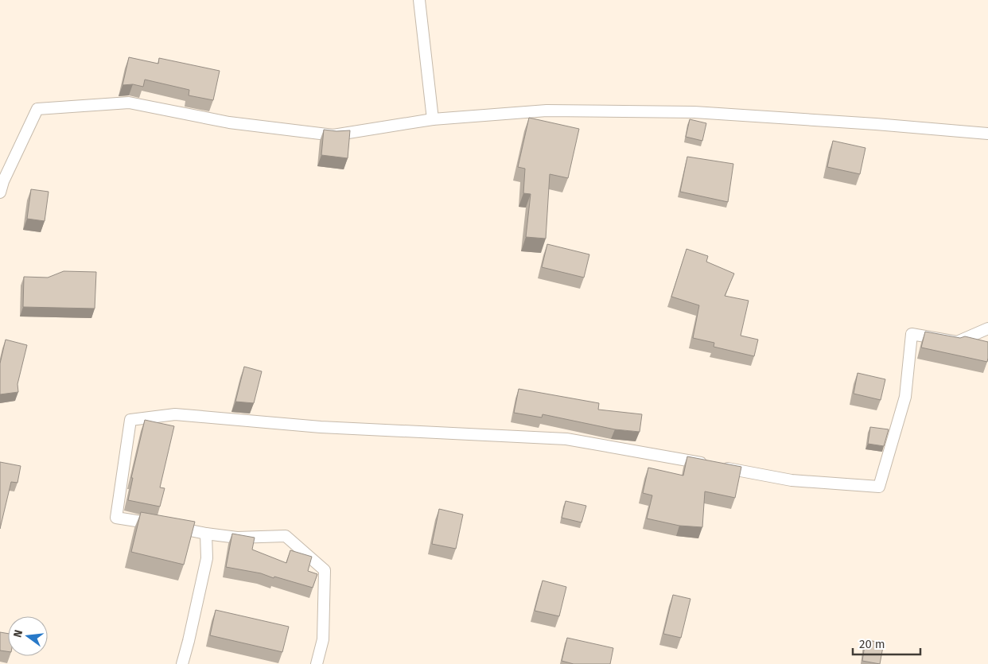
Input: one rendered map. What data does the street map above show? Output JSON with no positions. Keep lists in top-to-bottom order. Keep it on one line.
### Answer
{"scale_bar":"20 m","north":"left"}
